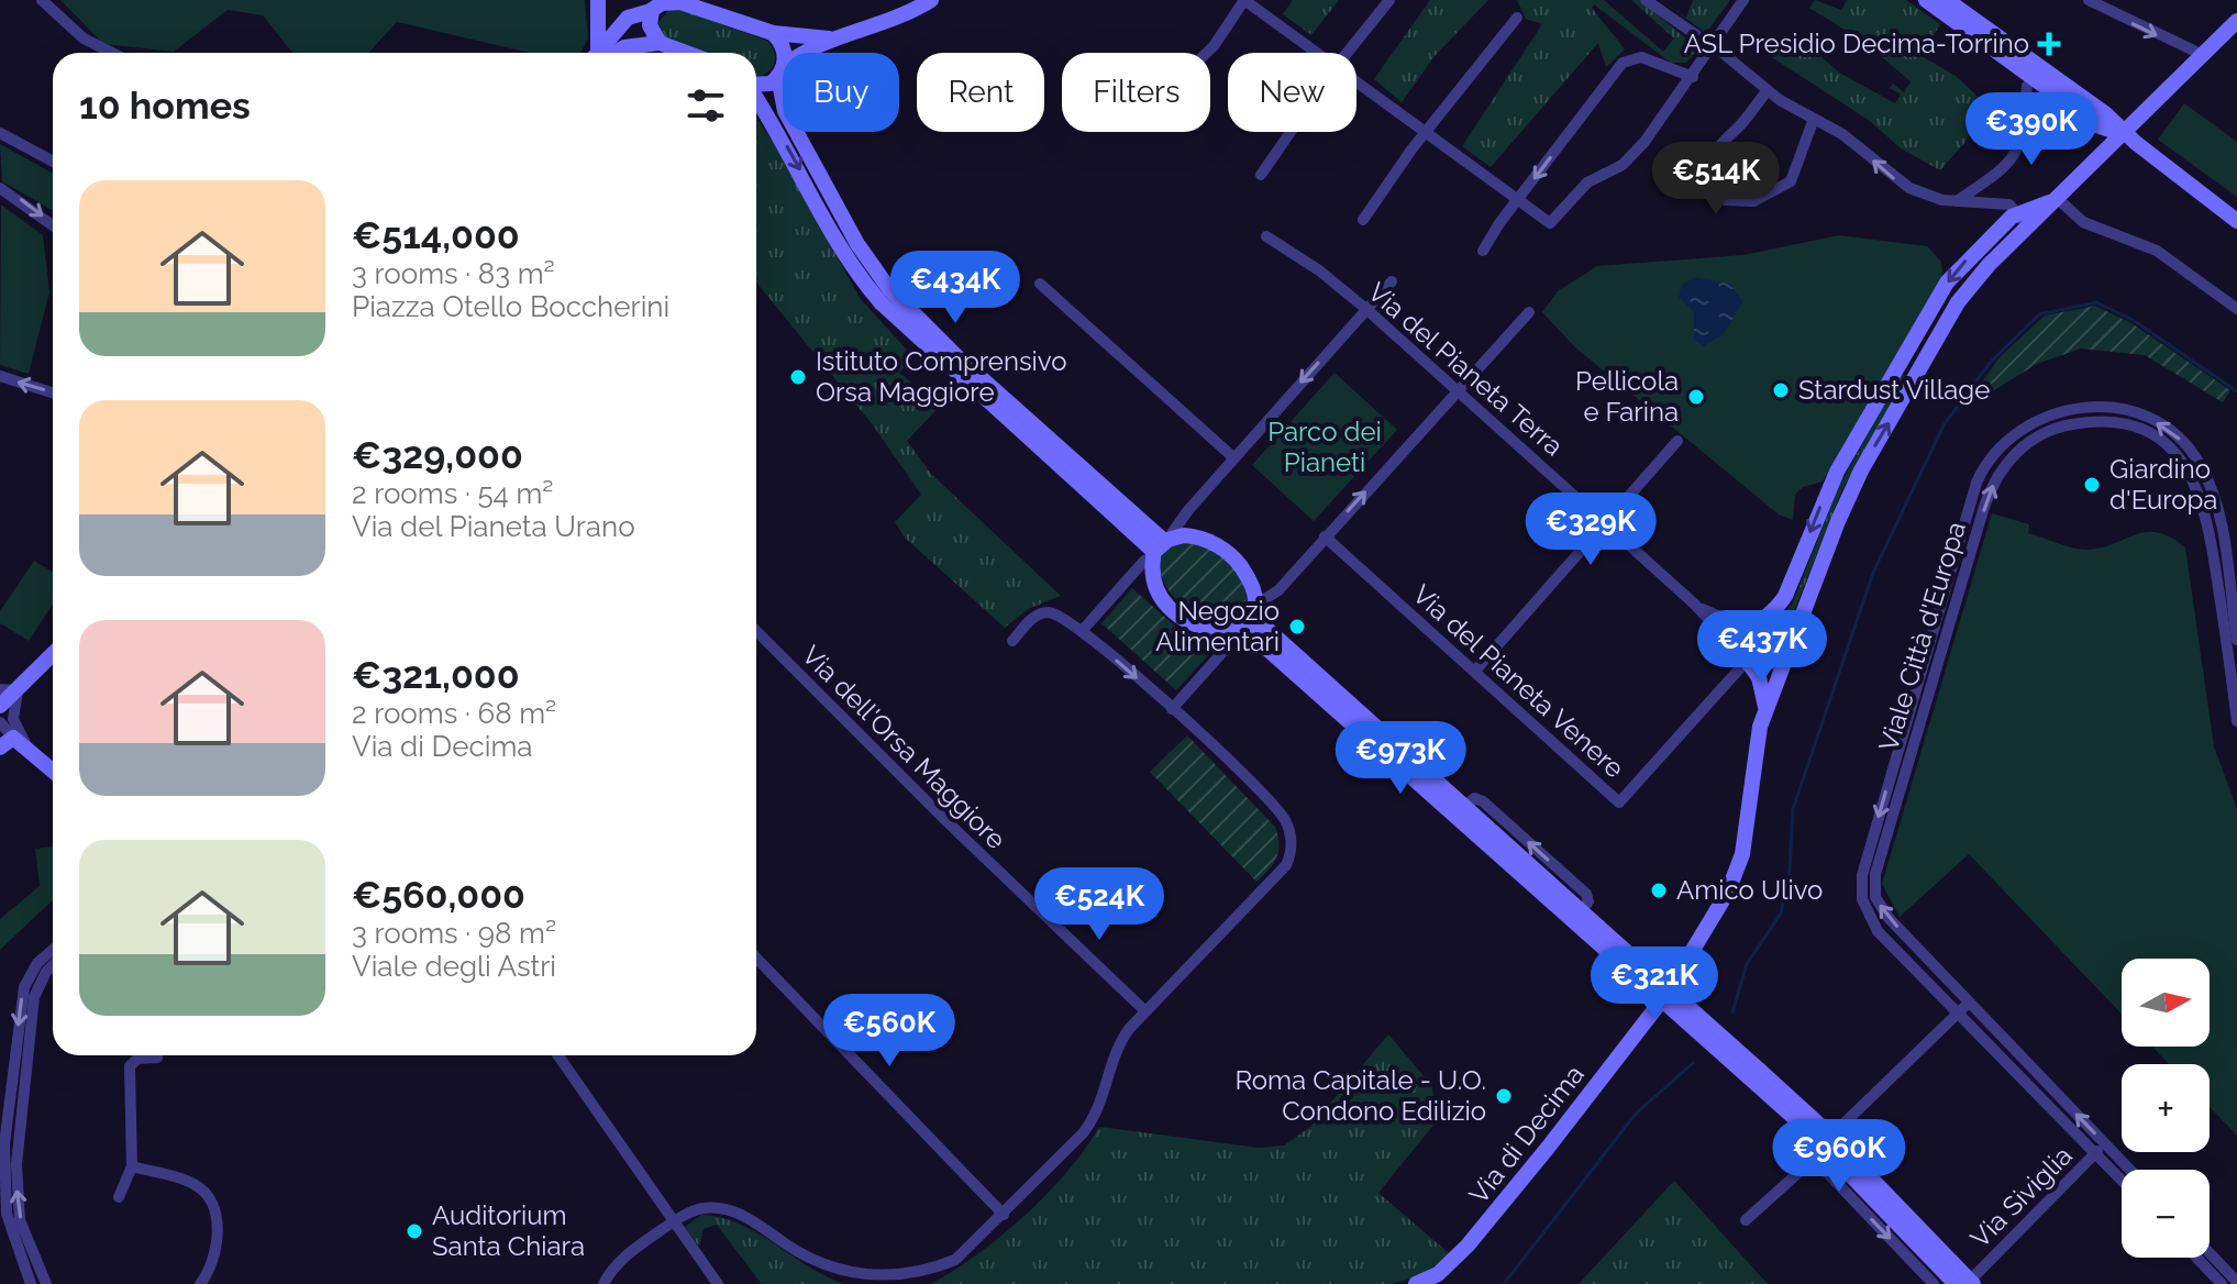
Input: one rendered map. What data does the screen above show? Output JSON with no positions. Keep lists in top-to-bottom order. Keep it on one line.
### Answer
{"streets":{"street":["Via del Pianeta Terra","Viale Città d'Europa","Via del Pianeta Venere","Via dell'Orsa Maggiore","Via di Decima","Via Siviglia"]},"crossings":[["Via del Pianeta Terra","Via del Pianeta Venere"],["Via del Pianeta Terra","Via di Decima"],["Viale Città d'Europa","Via Siviglia"],["Via del Pianeta Venere","Via di Decima"]],"parks":["Parco dei Pianeti"],"places":{"health":["ASL Presidio Decima-Torrino"],"other":["Istituto Comprensivo Orsa Maggiore","Stardust Village","Pellicola e Farina","Giardino d'Europa","Negozio Alimentari","Amico Ulivo","Roma Capitale - U.O. Condono Edilizio","Auditorium Santa Chiara"]},"north":"right","page":{"chip":["Buy","Rent","Filters","New"],"heading":"10 homes","price":["€390K","€514K","€434K","€329K","€437K","€973K","€524K","€321K","€560K","€960K"],"list":[{"name":"€514,000","note":"3 rooms · 83 m² · Piazza Otello Boccherini"},{"name":"€329,000","note":"2 rooms · 54 m² · Via del Pianeta Urano"},{"name":"€321,000","note":"2 rooms · 68 m² · Via di Decima"},{"name":"€560,000","note":"3 rooms · 98 m² · Viale degli Astri"}],"map_buttons":["+","−"]}}
